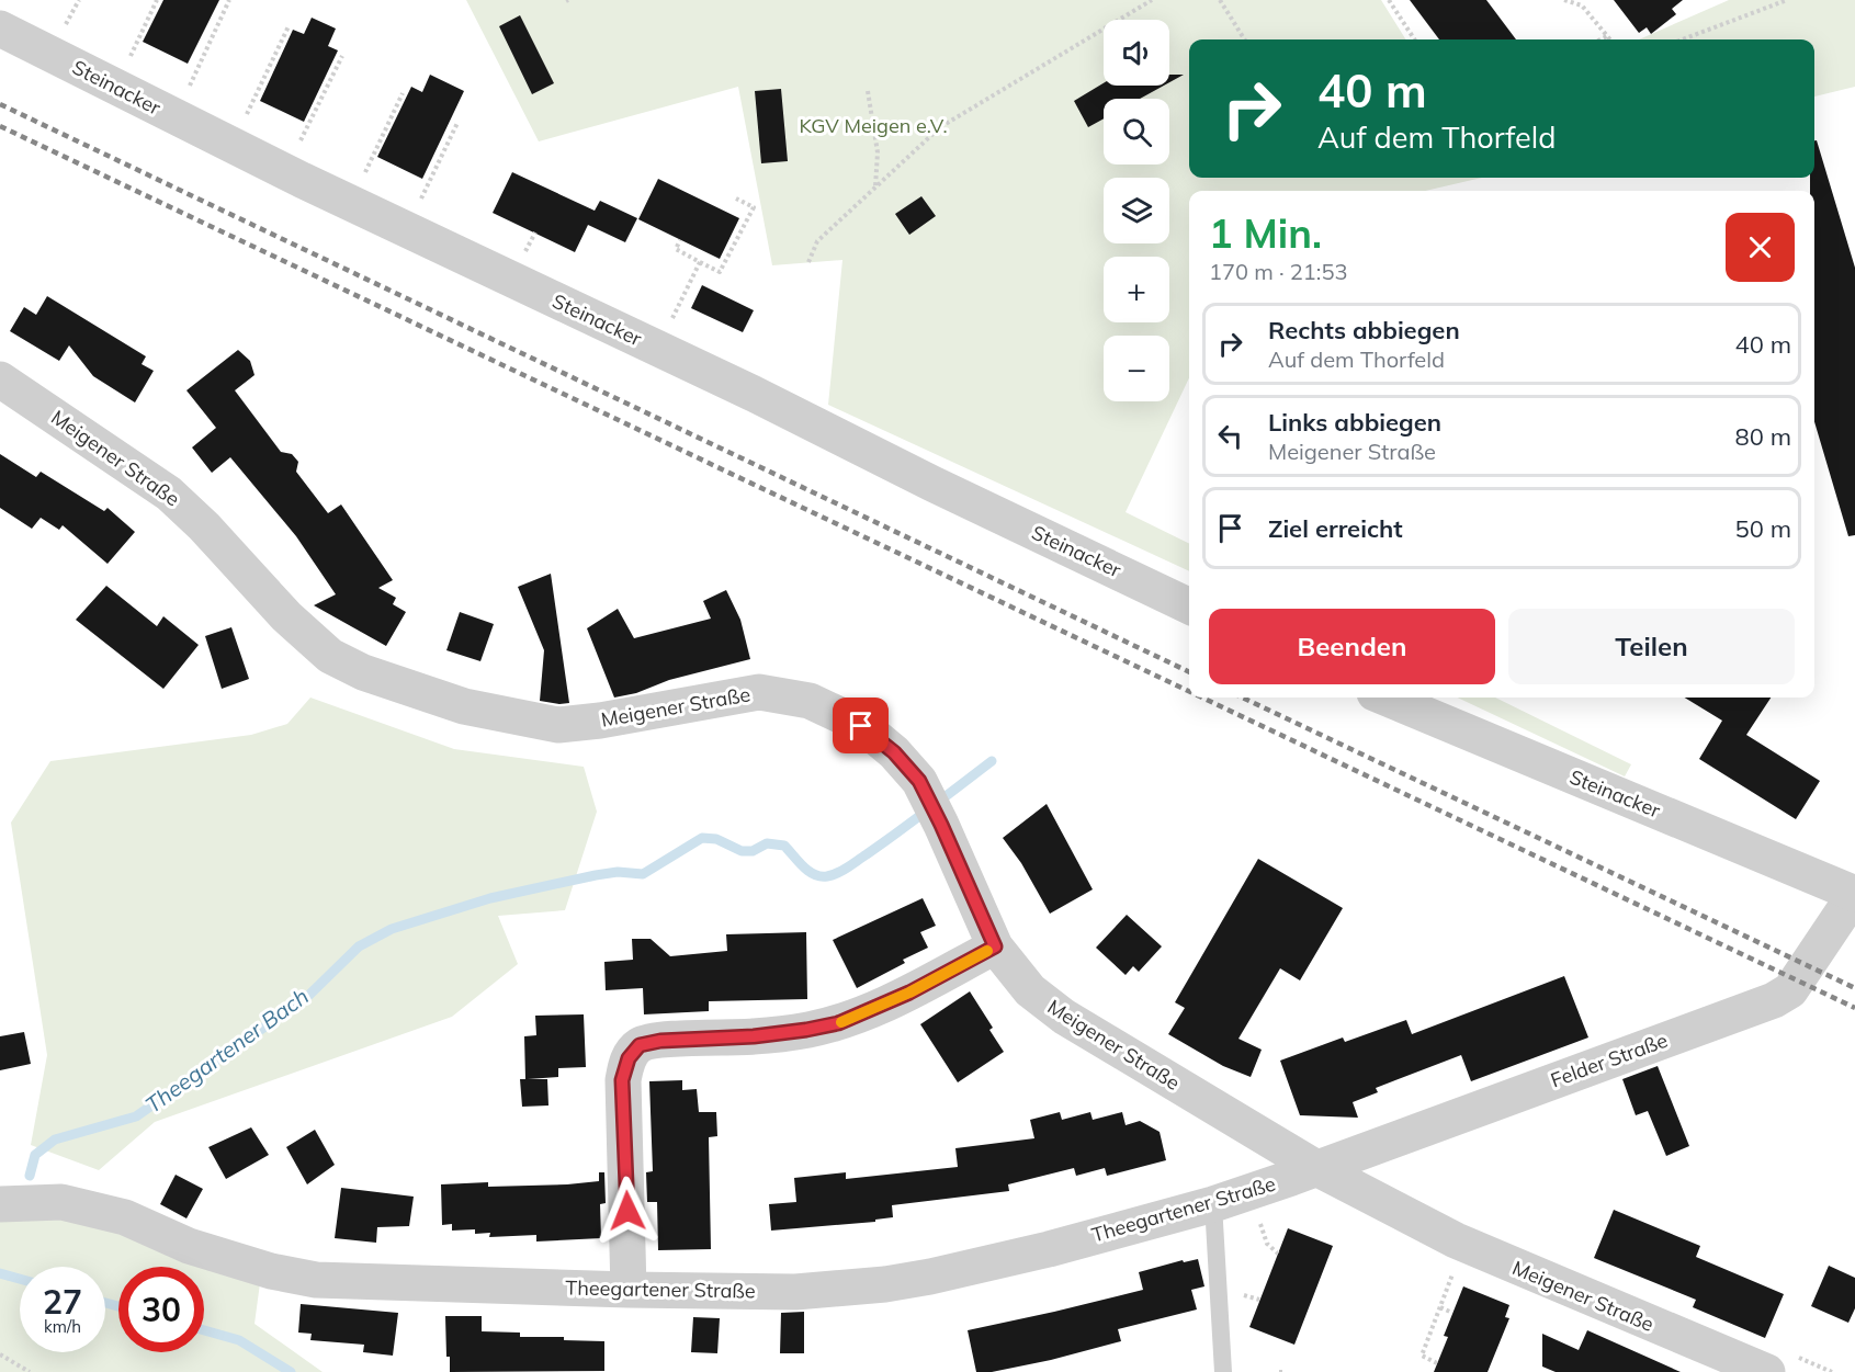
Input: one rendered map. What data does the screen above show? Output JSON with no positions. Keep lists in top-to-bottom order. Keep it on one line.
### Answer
{"streets":{"street":["Steinacker","Meigener Straße","Felder Straße","Theegartener Straße"]},"crossings":[["Steinacker","Felder Straße"],["Meigener Straße","Felder Straße"],["Meigener Straße","Theegartener Straße"],["Felder Straße","Theegartener Straße"]],"water":["Theegartener Bach"],"parks":["KGV Meigen e.V."],"page":{"map_buttons":["+","−"],"turn":["40 m","Auf dem Thorfeld"],"heading":["1 Min.","170 m · 21:53"],"list":[{"name":"Rechts abbiegen","note":"Auf dem Thorfeld","value":"40 m"},{"name":"Links abbiegen","note":"Meigener Straße","value":"80 m"},{"name":"Ziel erreicht","value":"50 m"}],"buttons":["Beenden","Teilen"],"speed":"27 km/h","limit":"30"}}
